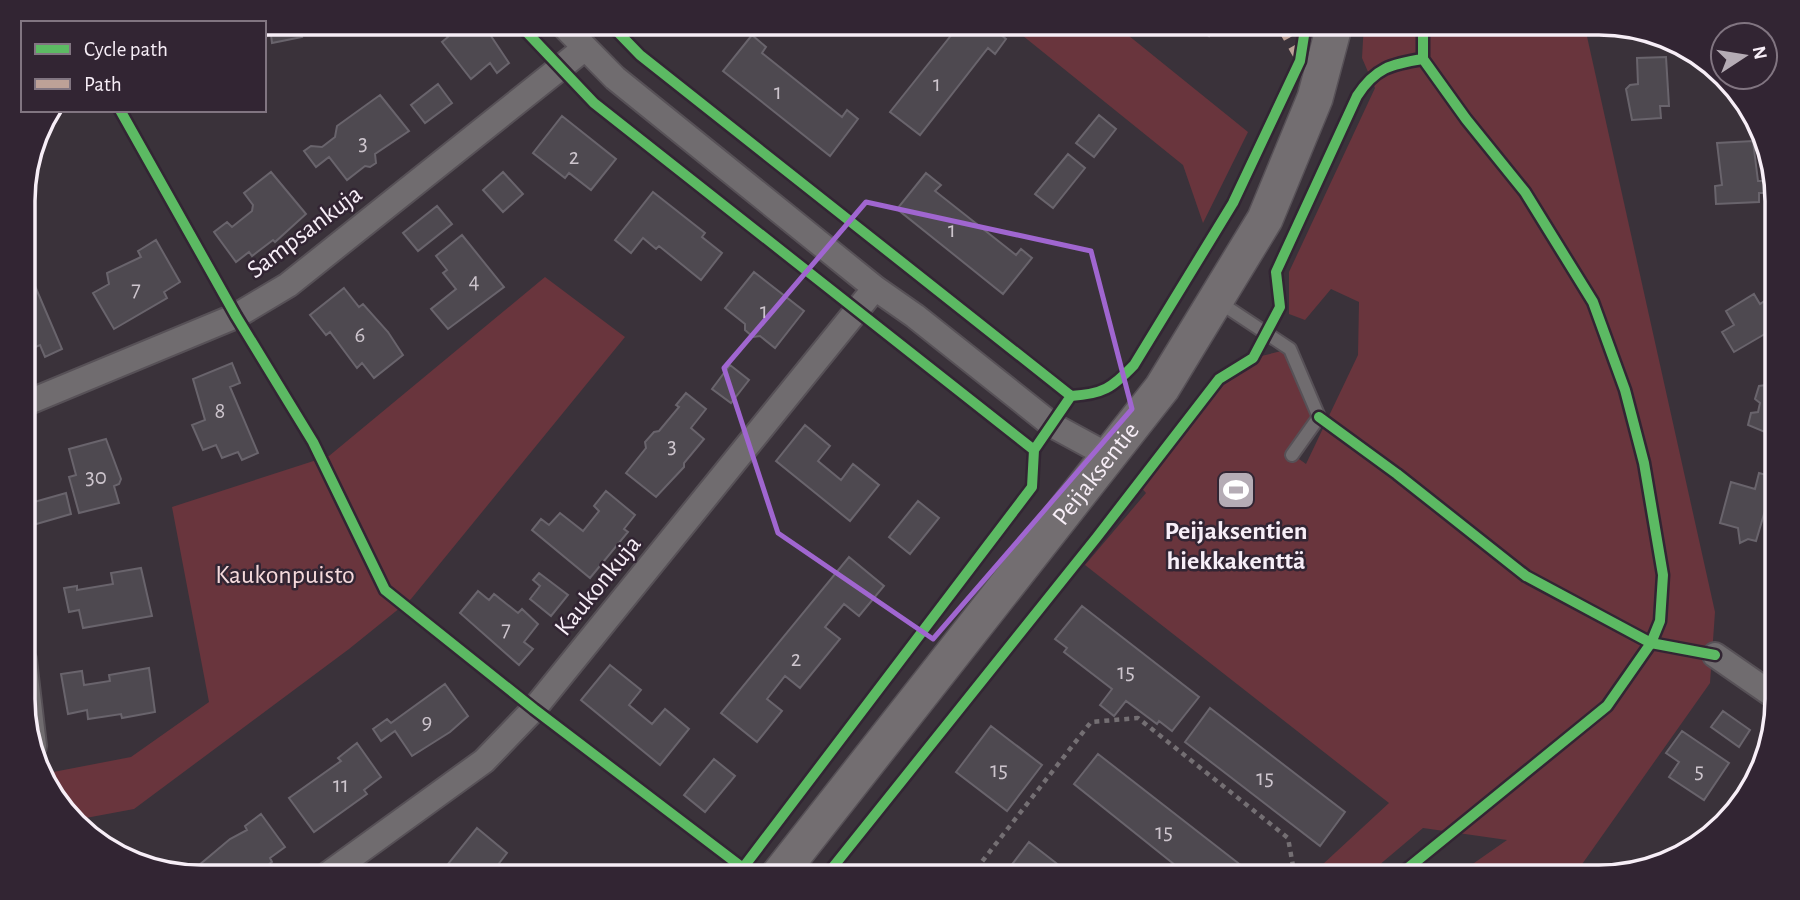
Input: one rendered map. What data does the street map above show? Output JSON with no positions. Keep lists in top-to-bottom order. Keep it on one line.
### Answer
{"streets":{"street":["Sampsankuja","Peijaksentie","Kaukonkuja"]},"parks":["Kaukonpuisto"],"places":{"sports":["Peijaksentien hiekkakenttä"]},"house_numbers":["1","1","3","2","1","4","7","1","6","8","3","30","7","2","15","9","15","5","15","11","15"],"legend":["Cycle path","Path"],"north":"right"}
